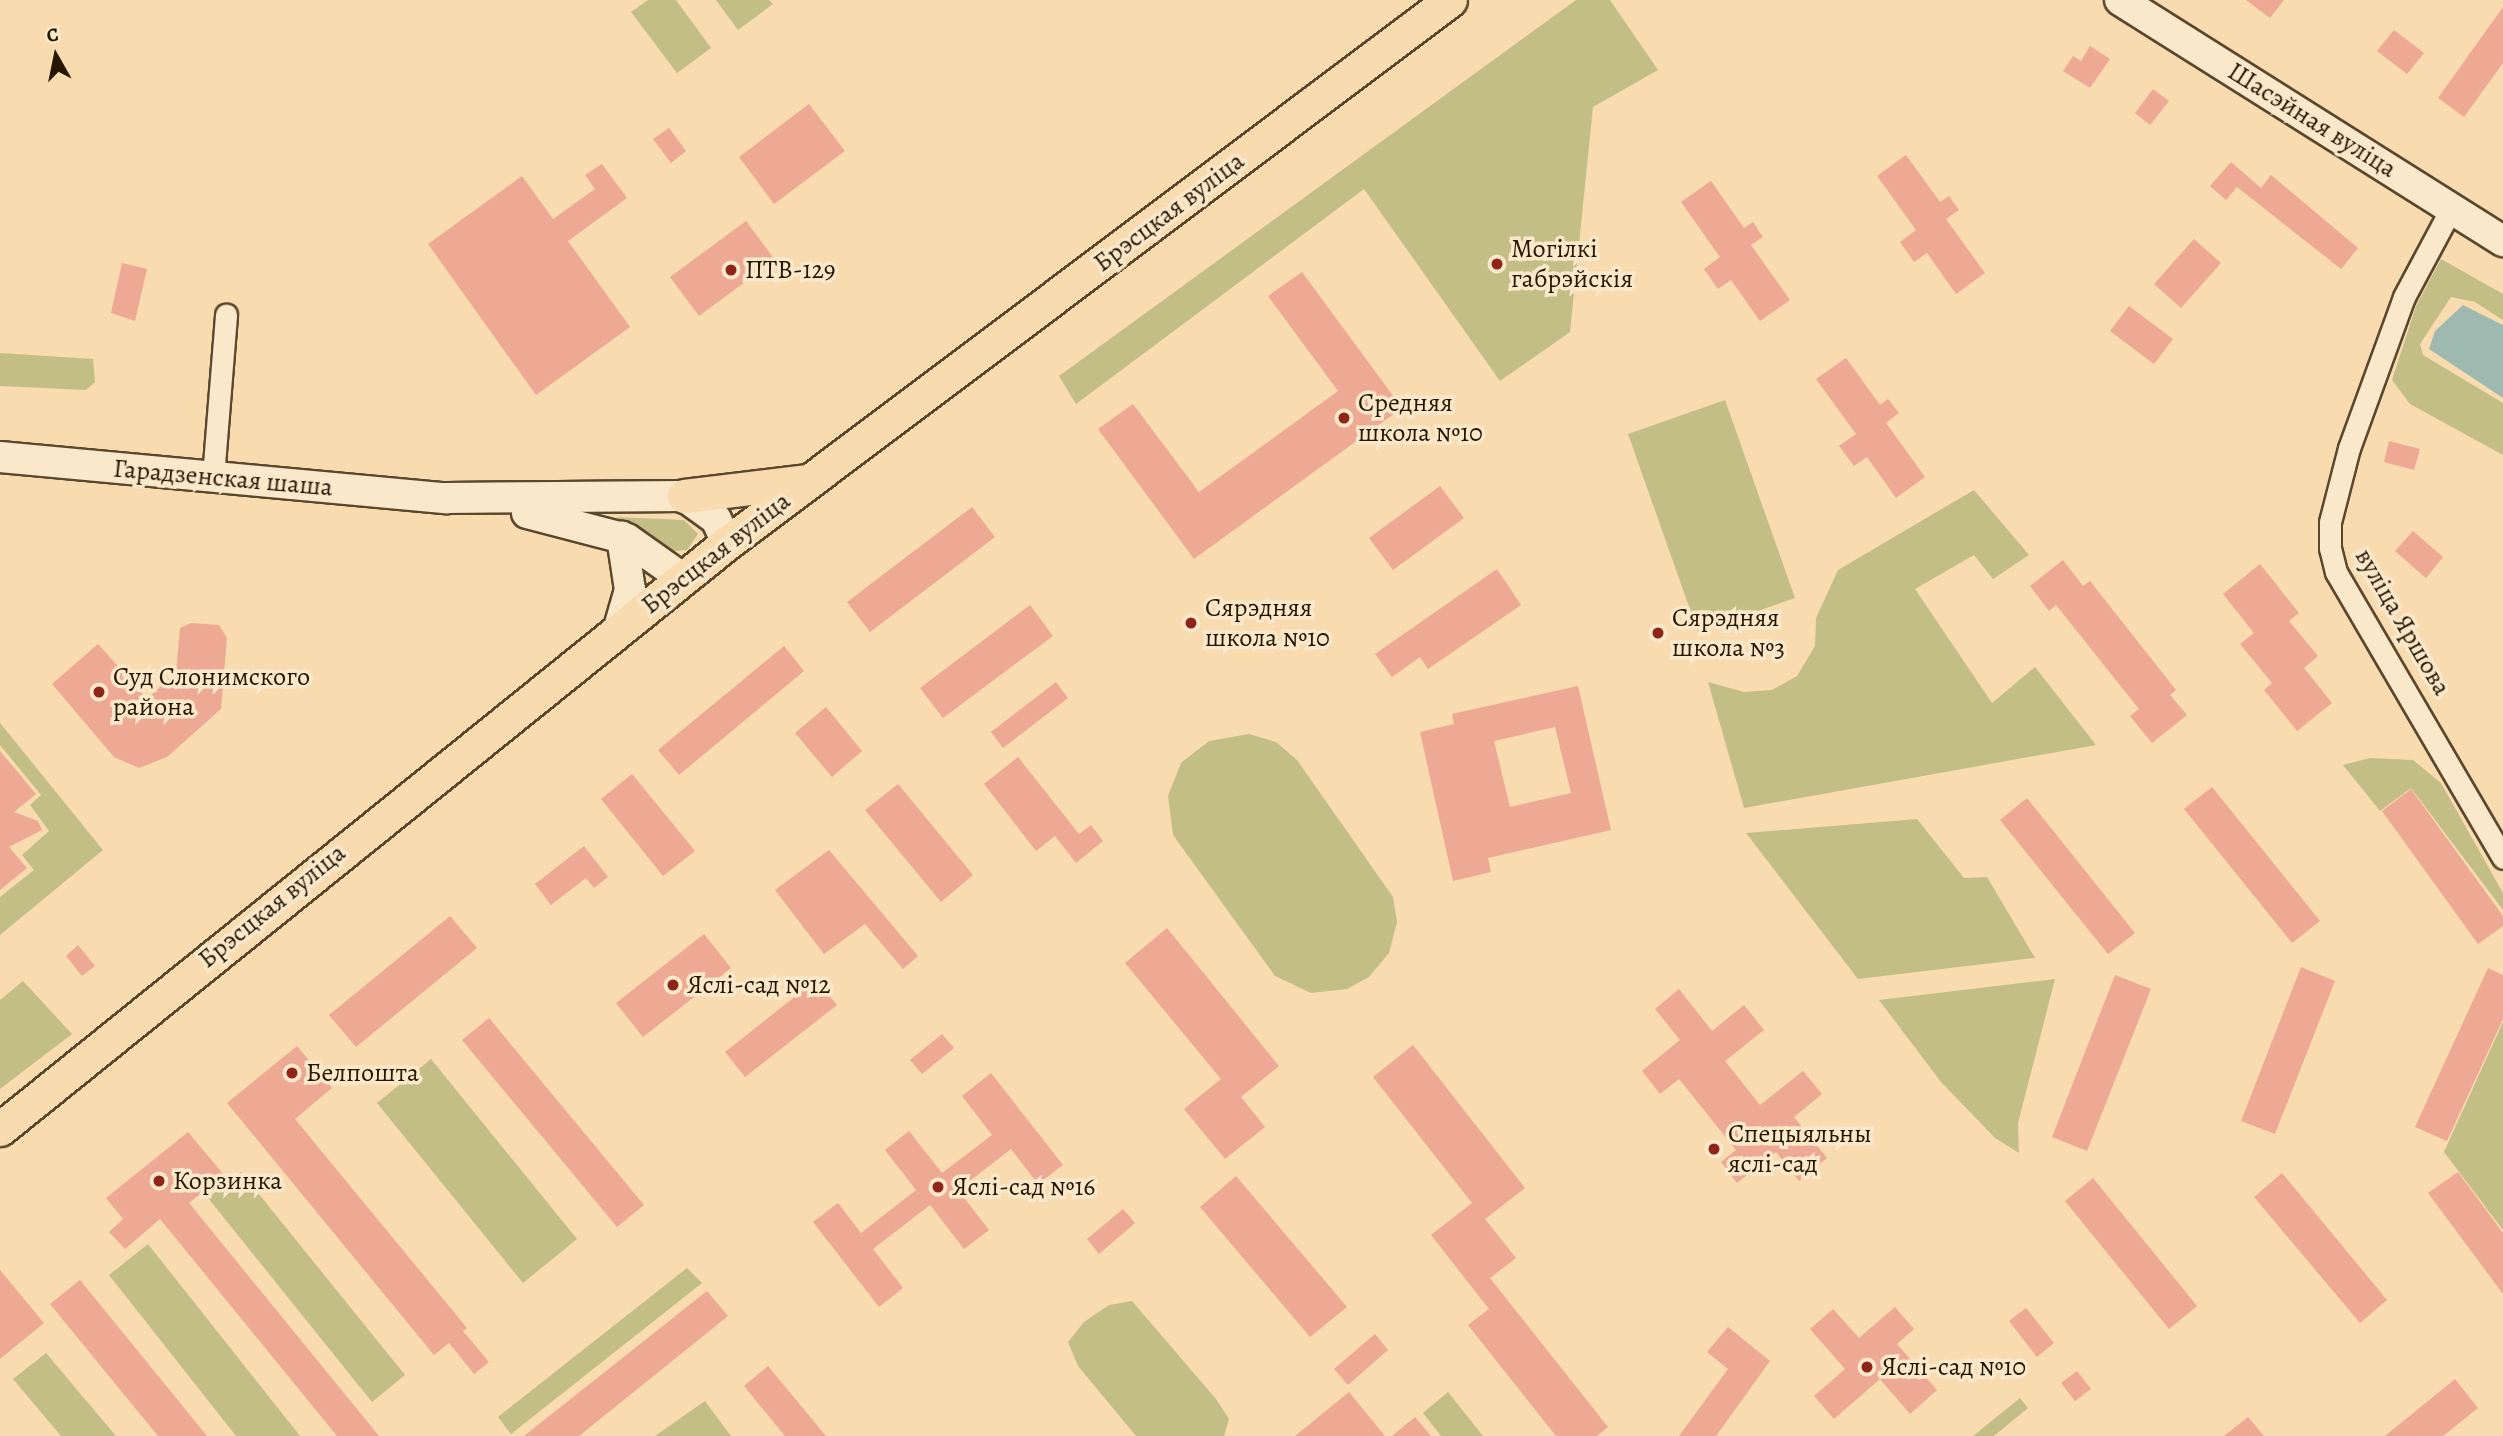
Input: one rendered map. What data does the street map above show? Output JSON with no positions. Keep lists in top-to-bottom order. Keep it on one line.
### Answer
{"streets":{"main road":["Шасэйная вуліца","Брэсцкая вуліца","Гарадзенская шаша"],"street":["вуліца Яршова"]},"crossings":[["Шасэйная вуліца","вуліца Яршова"],["Брэсцкая вуліца","Гарадзенская шаша"]],"places":["Могілкі габрэйскія","ПТВ-129","Средняя школа №10","Сярэдняя школа №10","Сярэдняя школа №3","Суд Слонимского района","Яслі-сад №12","Белпошта","Спецыяльны яслі-сад","Корзинка","Яслі-сад №16","Яслі-сад №10"],"north":"top"}
